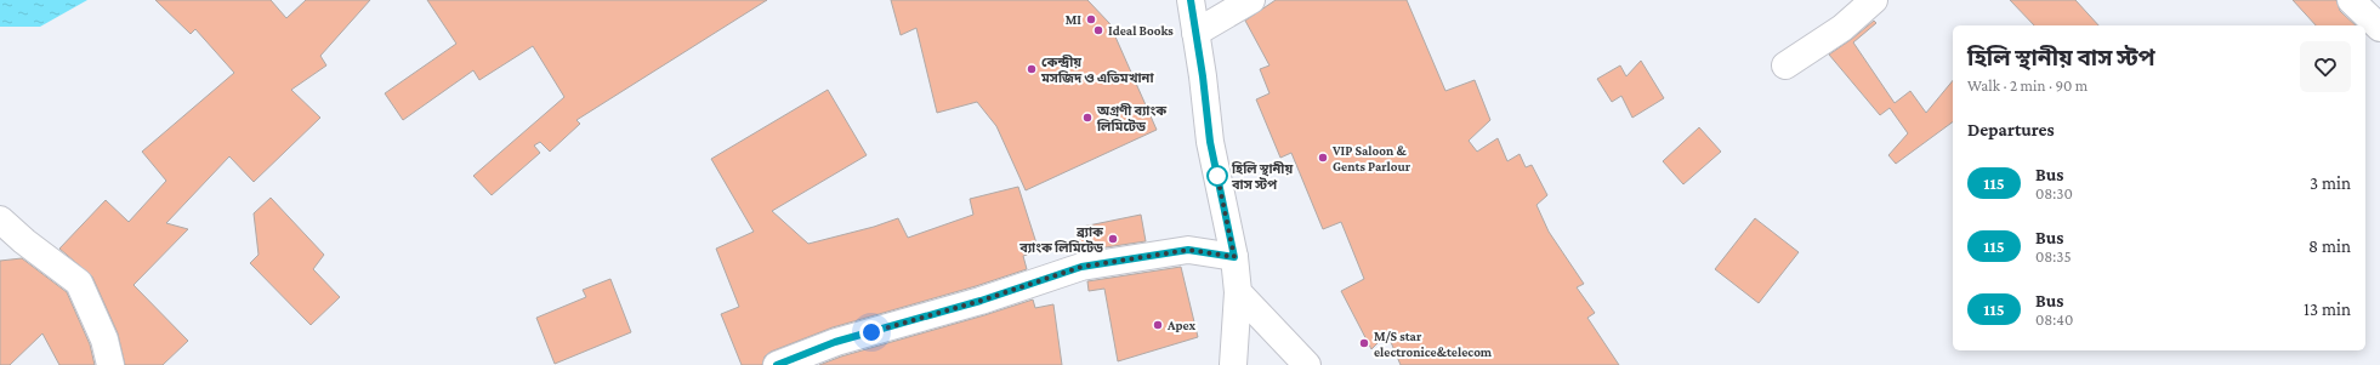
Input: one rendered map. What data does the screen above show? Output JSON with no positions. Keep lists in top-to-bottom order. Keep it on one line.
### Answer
{"places":["MI","Ideal Books","কেন্দ্রীয় মসজিদ ও এতিমখানা","অগ্রণী ব্যাংক লিমিটেড","VIP Saloon & Gents Parlour","হিলি স্থানীয় বাস স্টপ","ব্র্যাক ব্যাংক লিমিটেড","Apex","M/S star electronice&telecom"],"lines":["bus line 115"],"page":{"heading":[["হিলি স্থানীয় বাস স্টপ","Walk · 2 min · 90 m"],"Departures"],"list":[{"mark":"115","name":"Bus","note":"08:30","value":"3 min"},{"mark":"115","name":"Bus","note":"08:35","value":"8 min"},{"mark":"115","name":"Bus","note":"08:40","value":"13 min"}]}}
